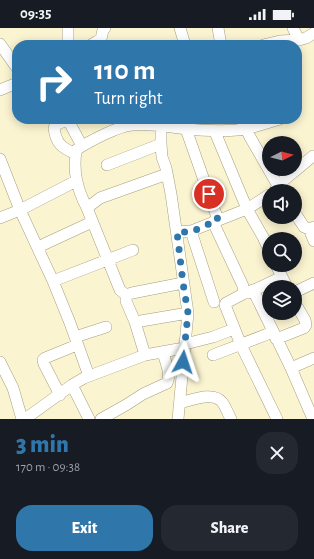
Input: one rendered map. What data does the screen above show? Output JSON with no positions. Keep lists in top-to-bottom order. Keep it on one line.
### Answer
{"north":"right","page":{"status":"09:35","turn":["110 m","Turn right"],"heading":["3 min","170 m · 09:38"],"buttons":["Exit","Share"]}}
